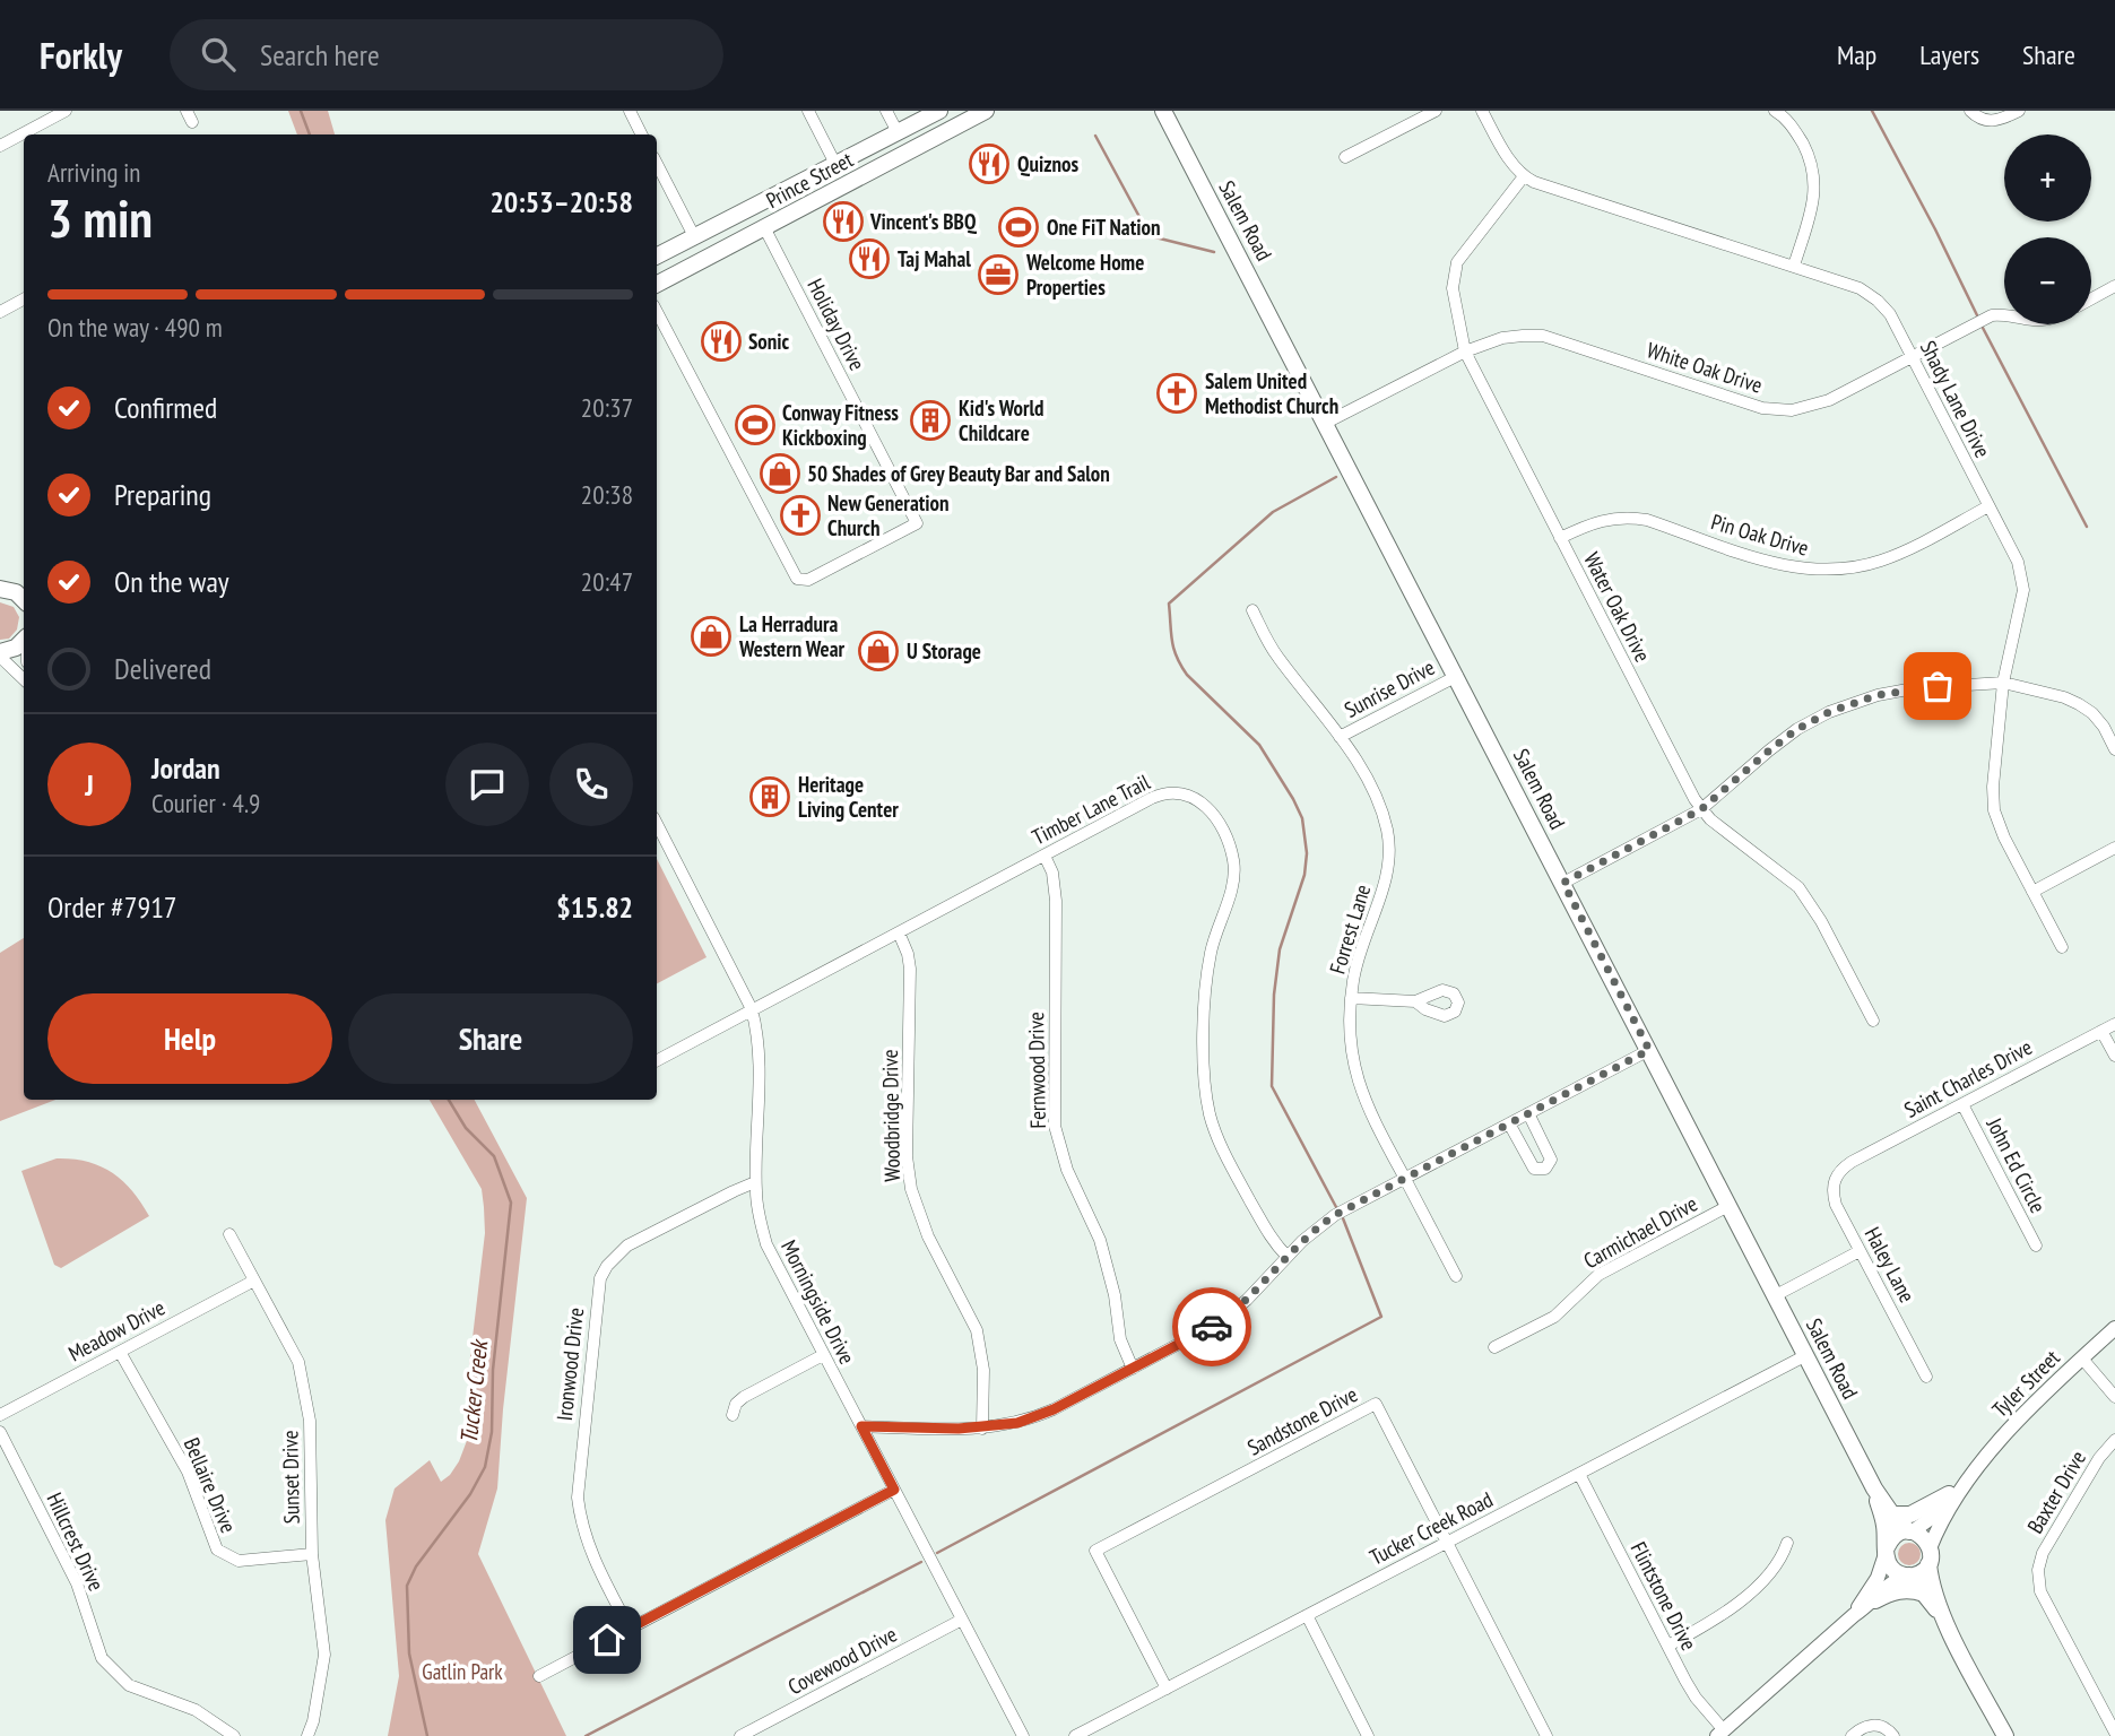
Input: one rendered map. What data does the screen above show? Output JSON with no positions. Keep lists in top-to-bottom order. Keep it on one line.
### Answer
{"streets":{"main road":["Prince Street","Salem Road"],"street":["Holiday Drive","White Oak Drive","Shady Lane Drive","Pin Oak Drive","Water Oak Drive","Sunrise Drive","Timber Lane Trail","Forrest Lane","Fernwood Drive","Saint Charles Drive","Woodbridge Drive","John Ed Circle","Carmichael Drive","Haley Lane","Morningside Drive","Meadow Drive","Ironwood Drive","Tyler Street","Sandstone Drive","Sunset Drive","Bellaire Drive","Baxter Drive","Tucker Creek Road","Hillcrest Drive","Flintstone Drive","Covewood Drive"]},"crossings":[["Prince Street","Holiday Drive"],["Salem Road","White Oak Drive"],["Salem Road","Sunrise Drive"],["Salem Road","Carmichael Drive"],["Salem Road","Tyler Street"],["Salem Road","Tucker Creek Road"],["White Oak Drive","Shady Lane Drive"],["White Oak Drive","Water Oak Drive"],["Shady Lane Drive","Pin Oak Drive"],["Shady Lane Drive","Water Oak Drive"],["Pin Oak Drive","Water Oak Drive"],["Sunrise Drive","Forrest Lane"],["Timber Lane Trail","Fernwood Drive"],["Timber Lane Trail","Woodbridge Drive"],["Timber Lane Trail","Morningside Drive"],["Saint Charles Drive","John Ed Circle"],["Saint Charles Drive","Haley Lane"],["Morningside Drive","Ironwood Drive"],["Morningside Drive","Covewood Drive"],["Meadow Drive","Sunset Drive"],["Meadow Drive","Bellaire Drive"],["Sandstone Drive","Tucker Creek Road"],["Sunset Drive","Bellaire Drive"],["Tucker Creek Road","Flintstone Drive"]],"water":["Tucker Creek"],"parks":["Gatlin Park"],"places":{"restaurant":["Quiznos","Vincent's BBQ","Taj Mahal","Sonic"],"sports":["One FiT Nation","Conway Fitness Kickboxing"],"office":["Welcome Home Properties"],"church":["Salem United Methodist Church","New Generation Church"],"building":["Kid's World Childcare","Heritage Living Center"],"shop":["50 Shades of Grey Beauty Bar and Salon","La Herradura Western Wear","U Storage"]},"page":{"header":"Forkly","search":"Search here","nav":["Map","Layers","Share"],"map_buttons":["+","−"],"heading":["3 min","Arriving in","20:53–20:58"],"panel":["Jordan","Courier · 4.9","Order #7917","$15.82"],"bar":"On the way · 490 m","list":[["Confirmed","20:37"],["Preparing","20:38"],["On the way","20:47"],"Delivered"],"round":"J","buttons":["Help","Share"]}}
